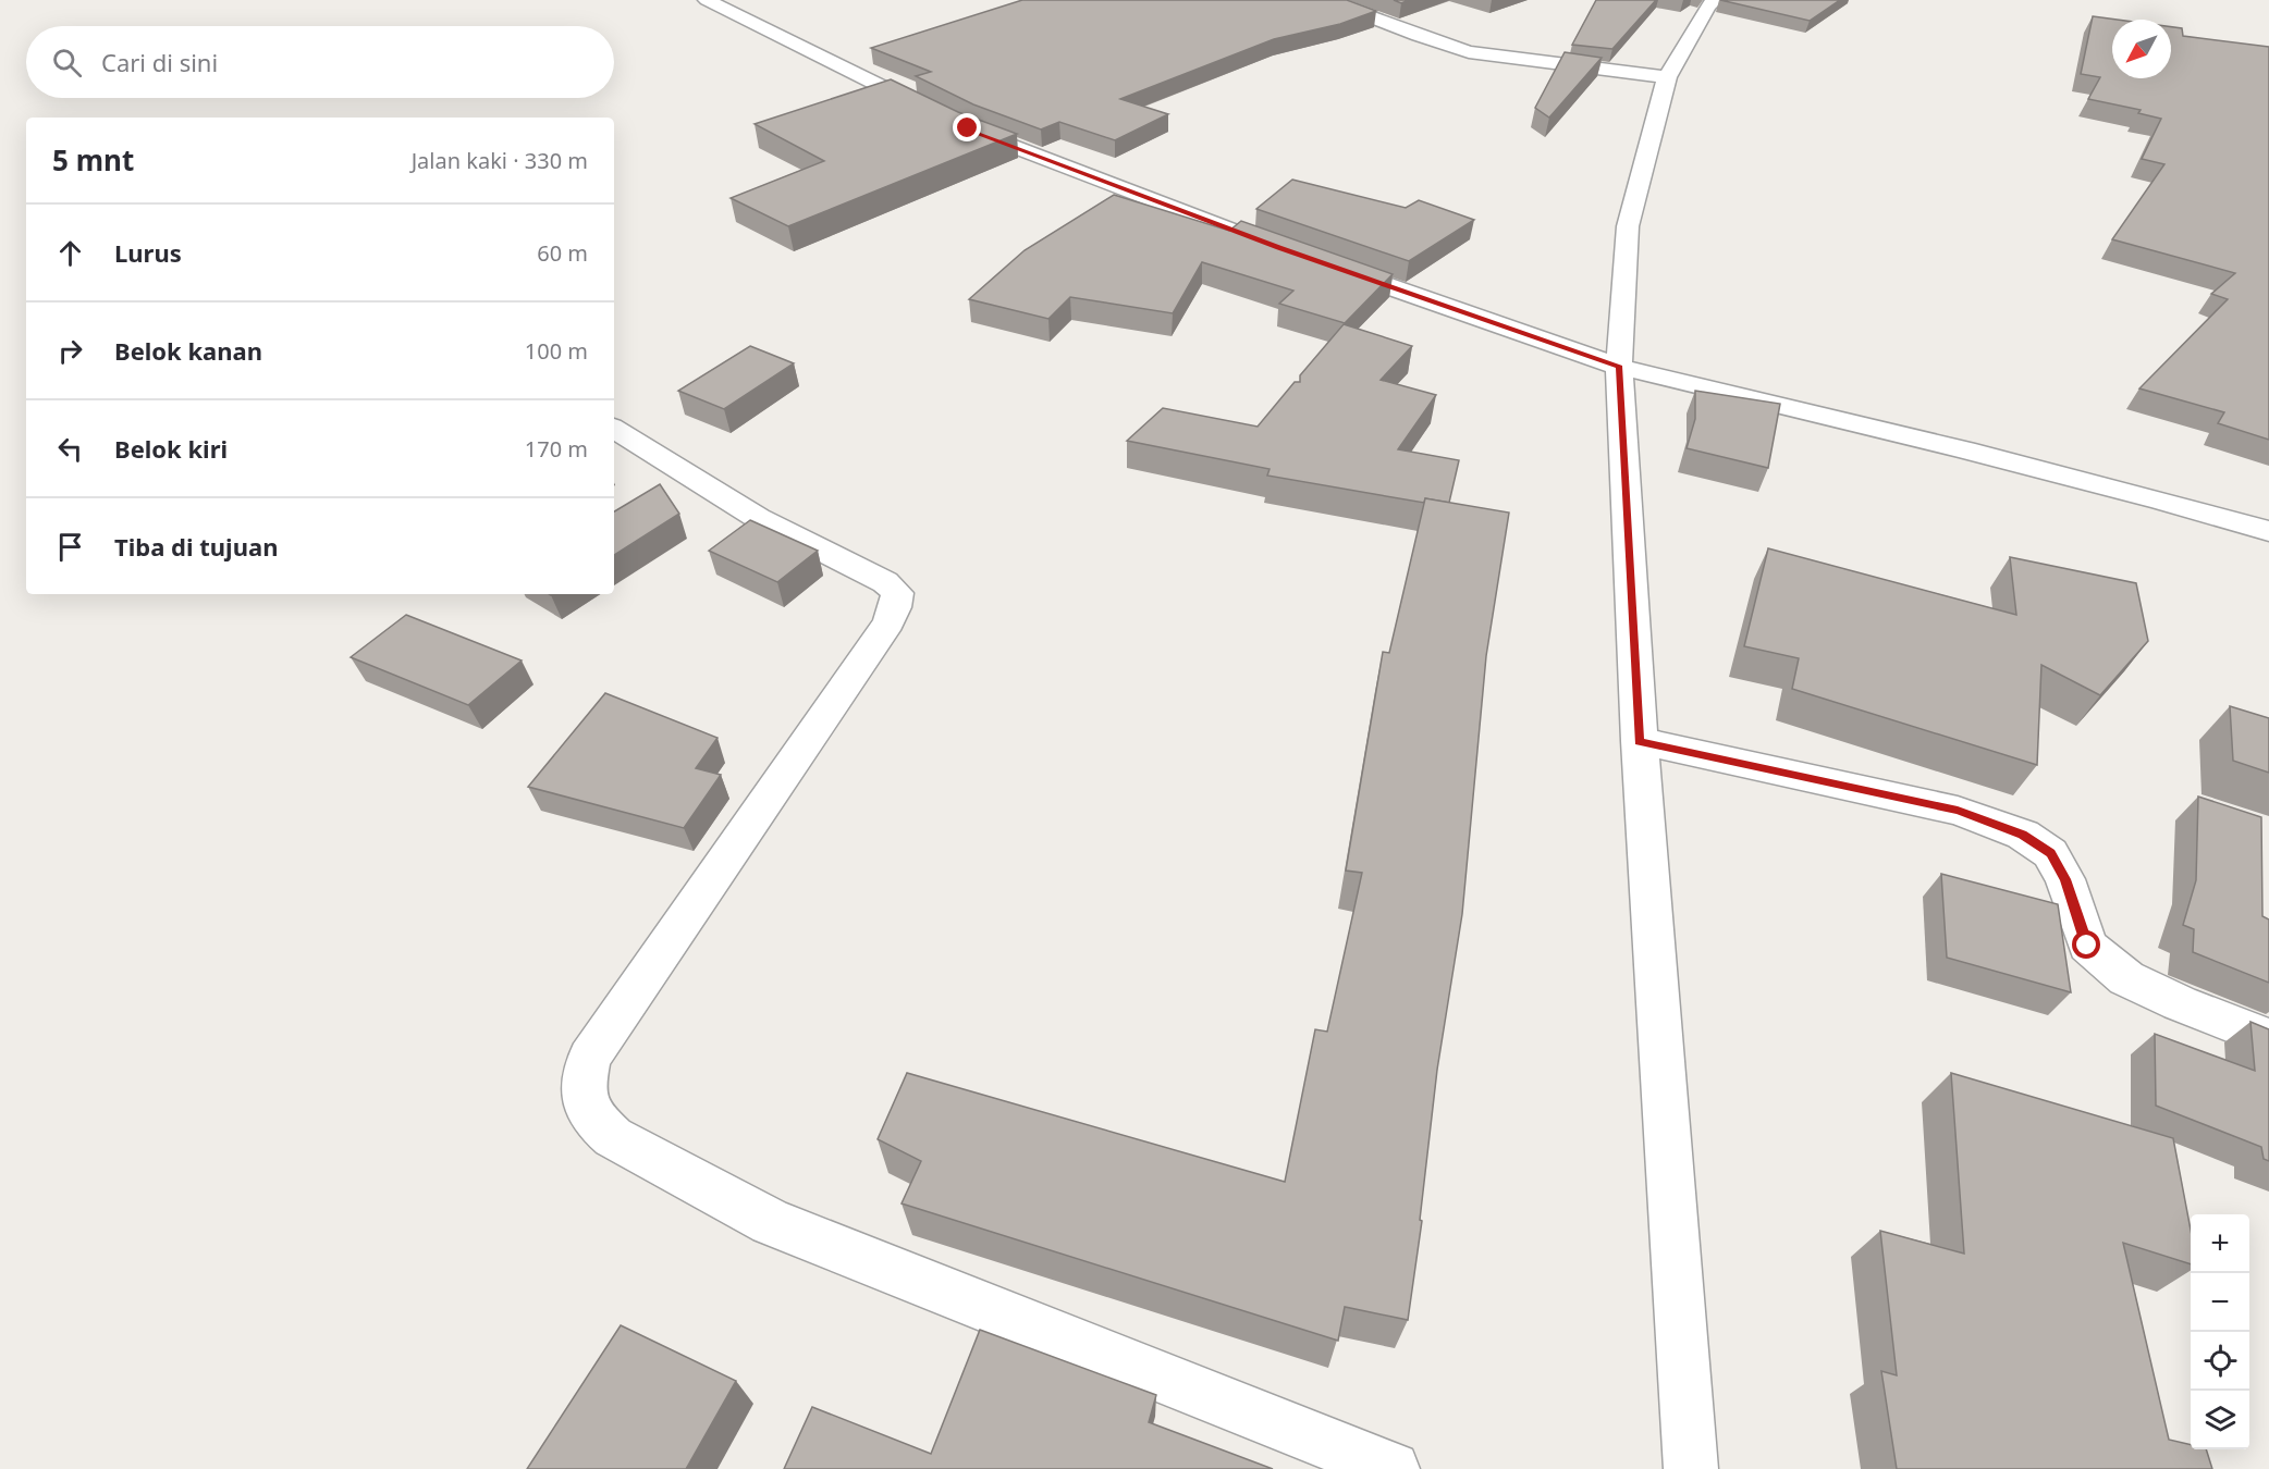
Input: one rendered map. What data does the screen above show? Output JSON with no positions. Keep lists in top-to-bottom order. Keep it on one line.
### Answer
{"north":"bottom left","page":{"search":"Cari di sini","heading":["5 mnt","Jalan kaki · 330 m"],"list":[["Lurus","60 m"],["Belok kanan","100 m"],["Belok kiri","170 m"],"Tiba di tujuan"],"map_buttons":["+","−"]}}
